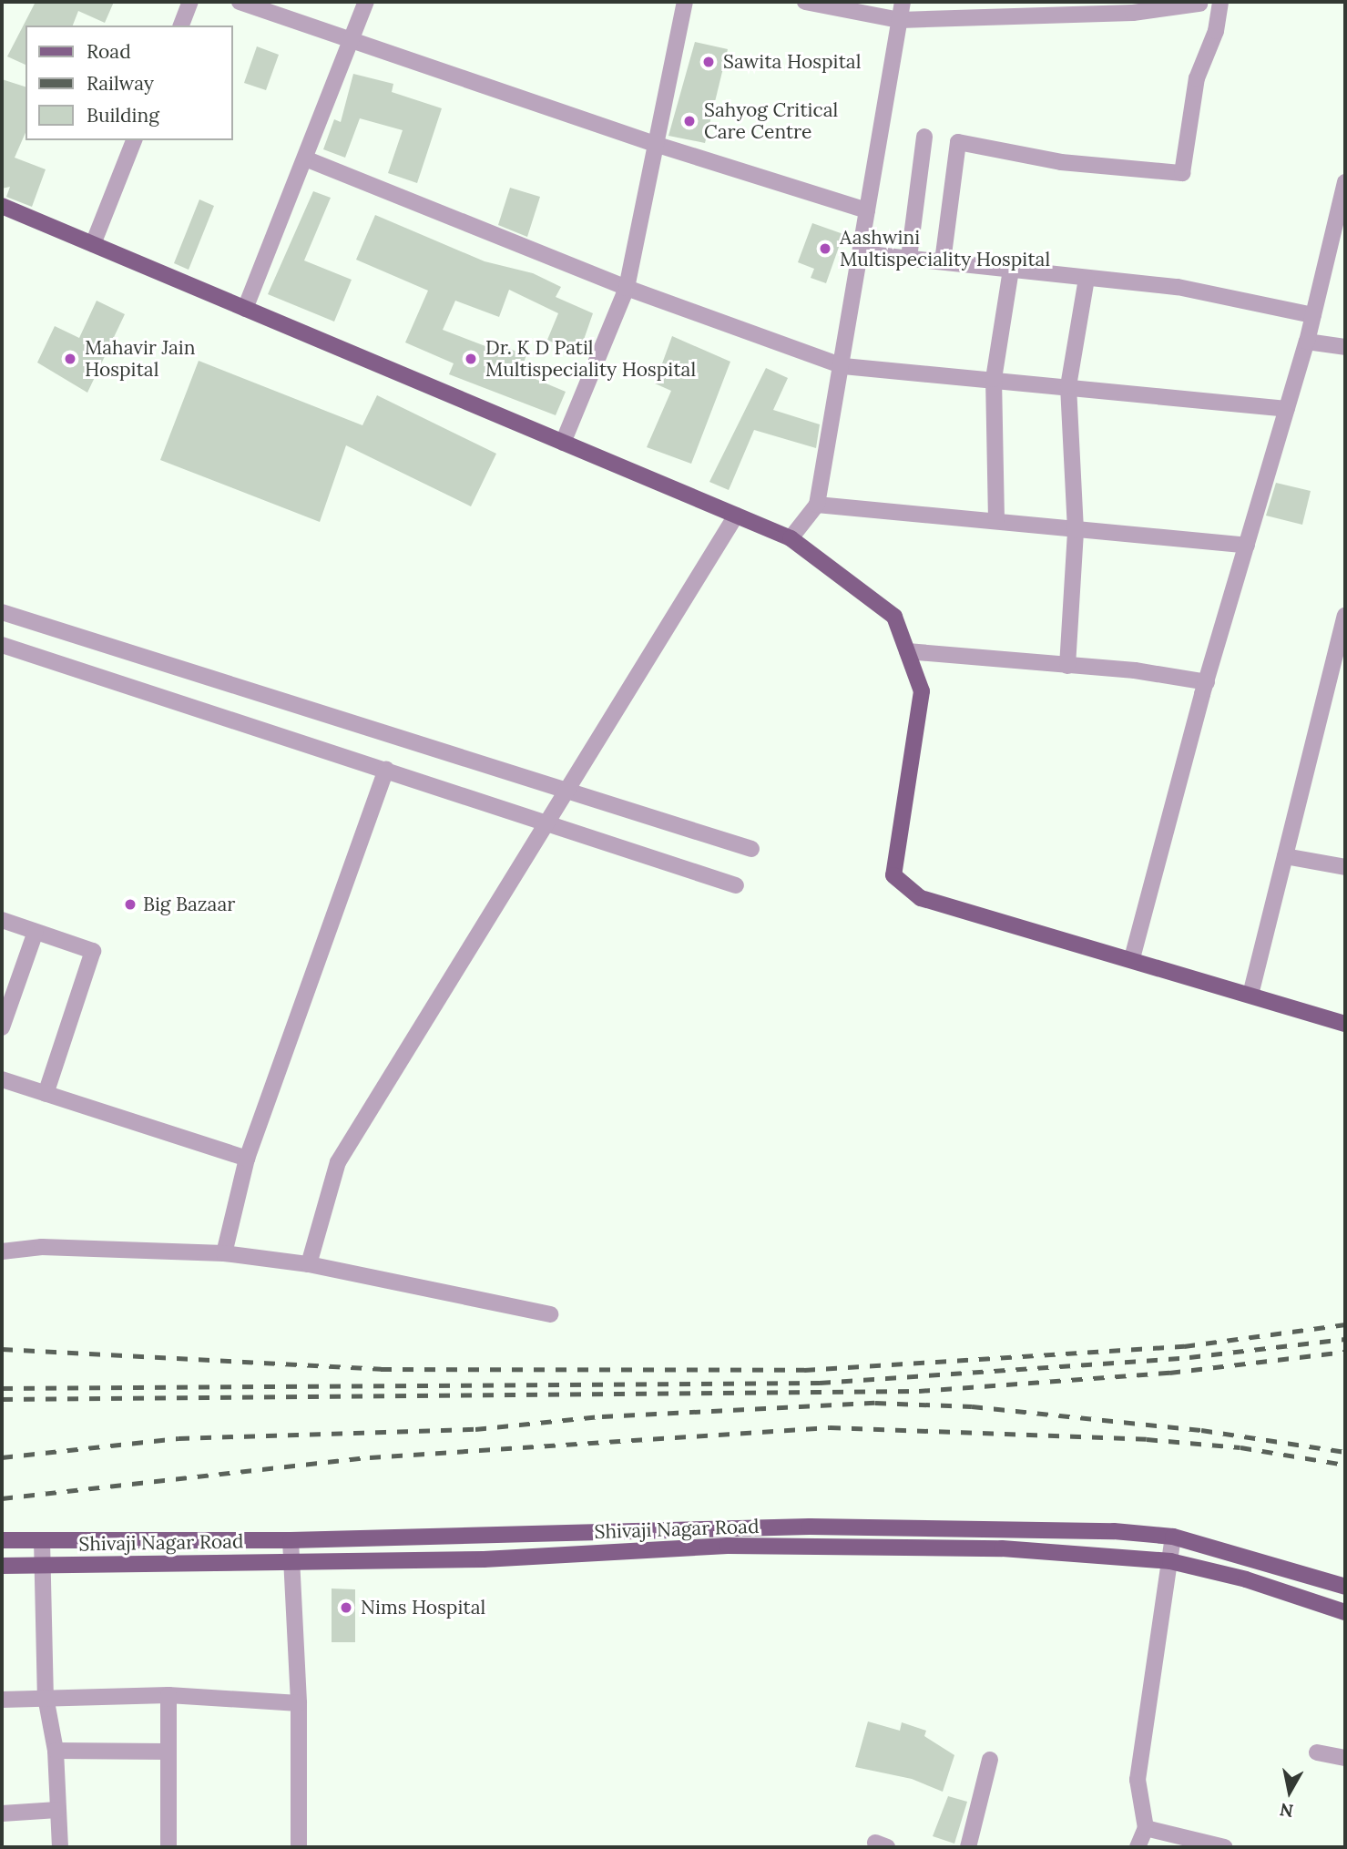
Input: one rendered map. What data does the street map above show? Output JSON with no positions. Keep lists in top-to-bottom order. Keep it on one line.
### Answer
{"streets":{"main road":["Shivaji Nagar Road"]},"places":["Sawita Hospital","Sahyog Critical Care Centre","Aashwini Multispeciality Hospital","Mahavir Jain Hospital","Dr. K D Patil Multispeciality Hospital","Big Bazaar","Nims Hospital"],"legend":["Road","Railway","Building"],"north":"bottom"}
